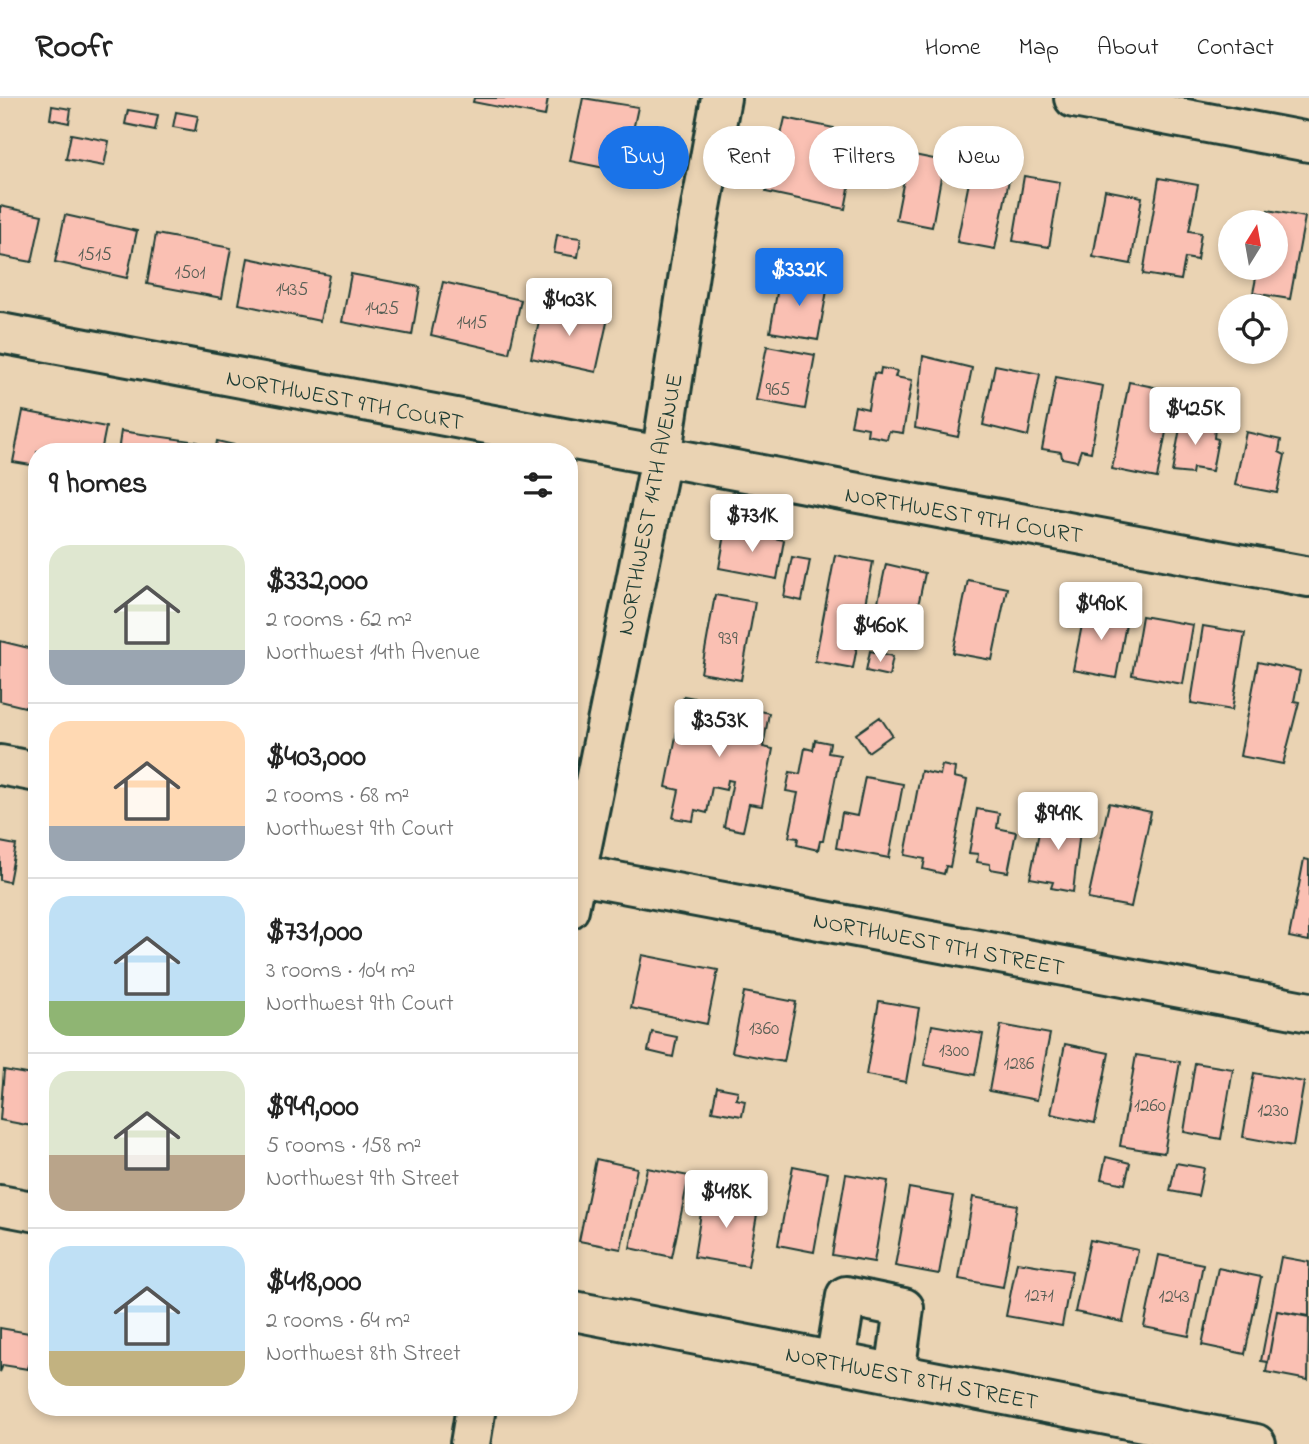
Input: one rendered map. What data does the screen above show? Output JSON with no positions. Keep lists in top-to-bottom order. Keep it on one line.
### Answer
{"streets":{"street":["NORTHWEST 9TH COURT","NORTHWEST 14TH AVENUE","NORTHWEST 9TH STREET","NORTHWEST 8TH STREET"]},"crossings":[["NORTHWEST 9TH COURT","NORTHWEST 14TH AVENUE"]],"house_numbers":["1515","1501","1435","1425","1415","965","939","1360","1300","1286","1260","1230","1271","1243"],"north":"top","page":{"header":"Roofr","nav":["Home","Map","About","Contact"],"chip":["Buy","Rent","Filters","New"],"price":["$332K","$403K","$425K","$731K","$490K","$460K","$353K","$949K","$418K"],"heading":"9 homes","list":[{"name":"$332,000","note":"2 rooms · 62 m² · Northwest 14th Avenue"},{"name":"$403,000","note":"2 rooms · 68 m² · Northwest 9th Court"},{"name":"$731,000","note":"3 rooms · 104 m² · Northwest 9th Court"},{"name":"$949,000","note":"5 rooms · 158 m² · Northwest 9th Street"},{"name":"$418,000","note":"2 rooms · 64 m² · Northwest 8th Street"}]}}
